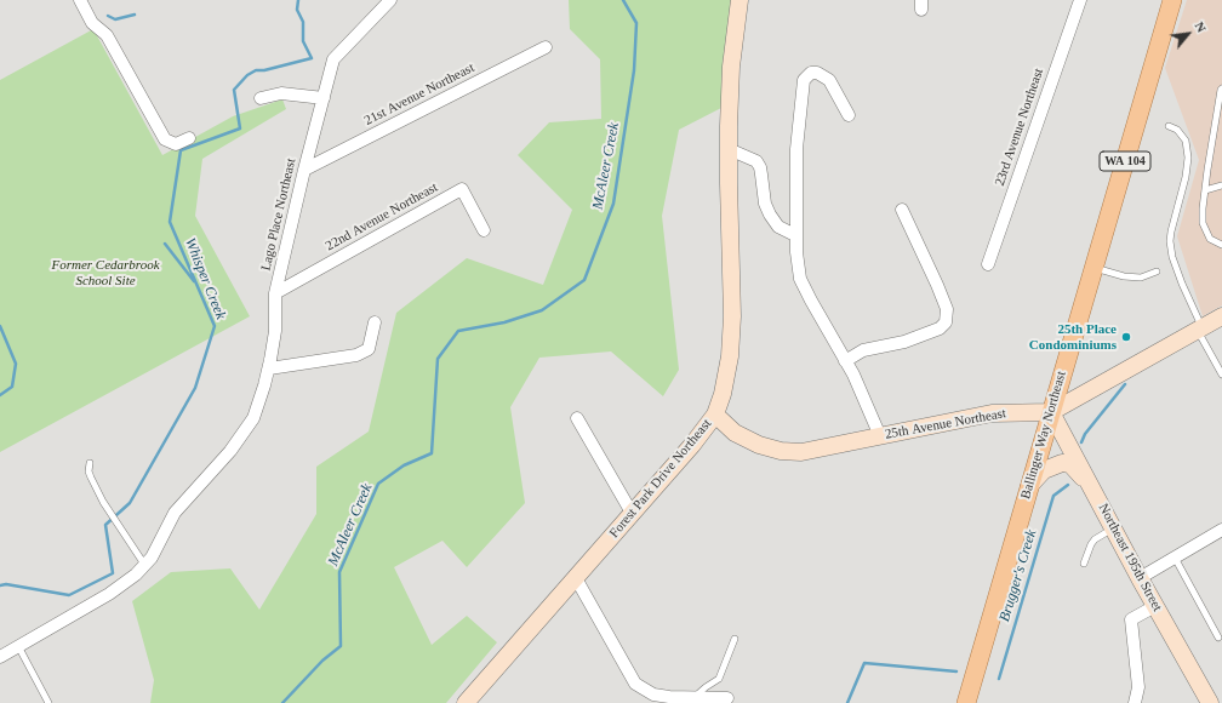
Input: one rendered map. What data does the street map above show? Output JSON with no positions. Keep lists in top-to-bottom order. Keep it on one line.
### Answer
{"streets":{"main road":["WA 104","Ballinger Way Northeast"],"street":["21st Avenue Northeast","23rd Avenue Northeast","Lago Place Northeast","22nd Avenue Northeast","25th Avenue Northeast","Forest Park Drive Northeast","Northeast 195th Street"]},"crossings":[["21st Avenue Northeast","Lago Place Northeast"],["Lago Place Northeast","22nd Avenue Northeast"],["25th Avenue Northeast","Ballinger Way Northeast"],["25th Avenue Northeast","Forest Park Drive Northeast"],["25th Avenue Northeast","Northeast 195th Street"],["Ballinger Way Northeast","Northeast 195th Street"]],"water":["McAleer Creek","Whisper Creek","Brugger's Creek"],"parks":["Former Cedarbrook School Site"],"places":["25th Place Condominiums"],"north":"top right"}
